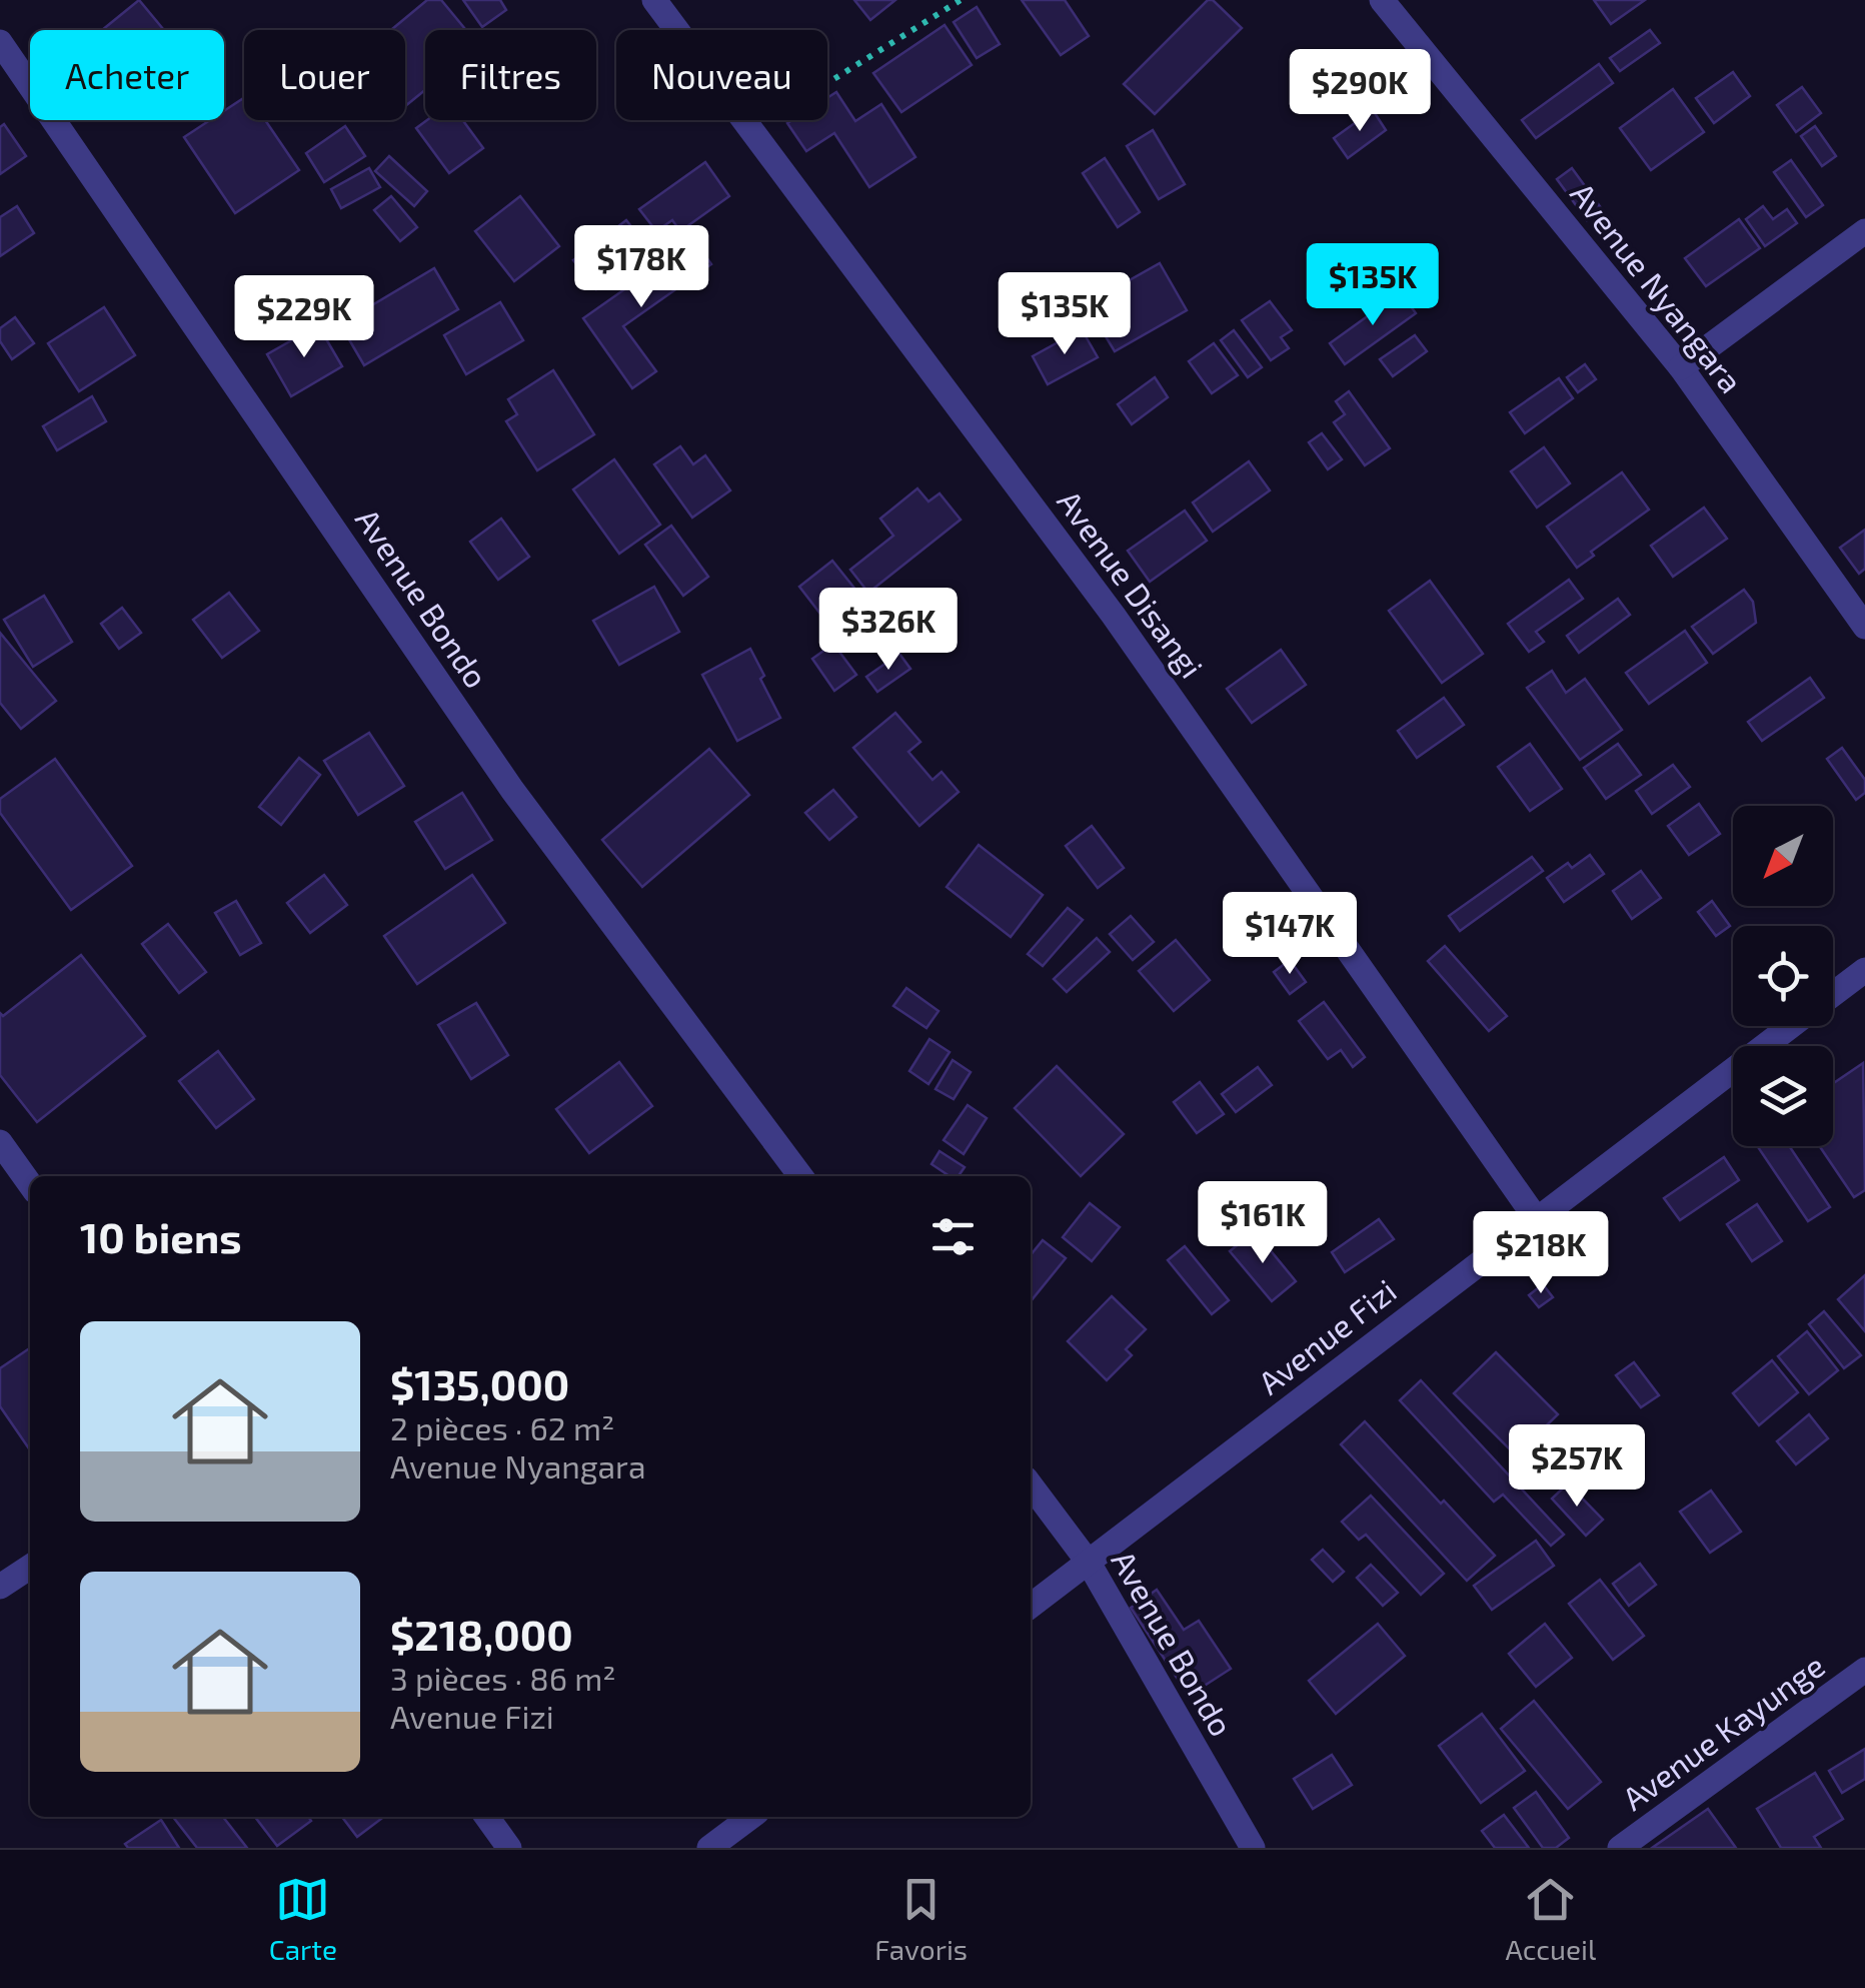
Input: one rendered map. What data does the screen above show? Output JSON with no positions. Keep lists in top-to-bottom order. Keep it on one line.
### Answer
{"streets":{"street":["Avenue Nyangara","Avenue Disangi","Avenue Bondo","Avenue Fizi","Avenue Kayunge"]},"crossings":[["Avenue Disangi","Avenue Fizi"],["Avenue Bondo","Avenue Fizi"]],"north":"bottom left","page":{"chip":["Acheter","Louer","Filtres","Nouveau"],"price":["$290K","$178K","$135K","$135K","$229K","$326K","$147K","$161K","$218K","$257K"],"heading":"10 biens","list":[{"name":"$135,000","note":"2 pièces · 62 m² · Avenue Nyangara"},{"name":"$218,000","note":"3 pièces · 86 m² · Avenue Fizi"}],"tabs":["Carte","Favoris","Accueil"]}}
